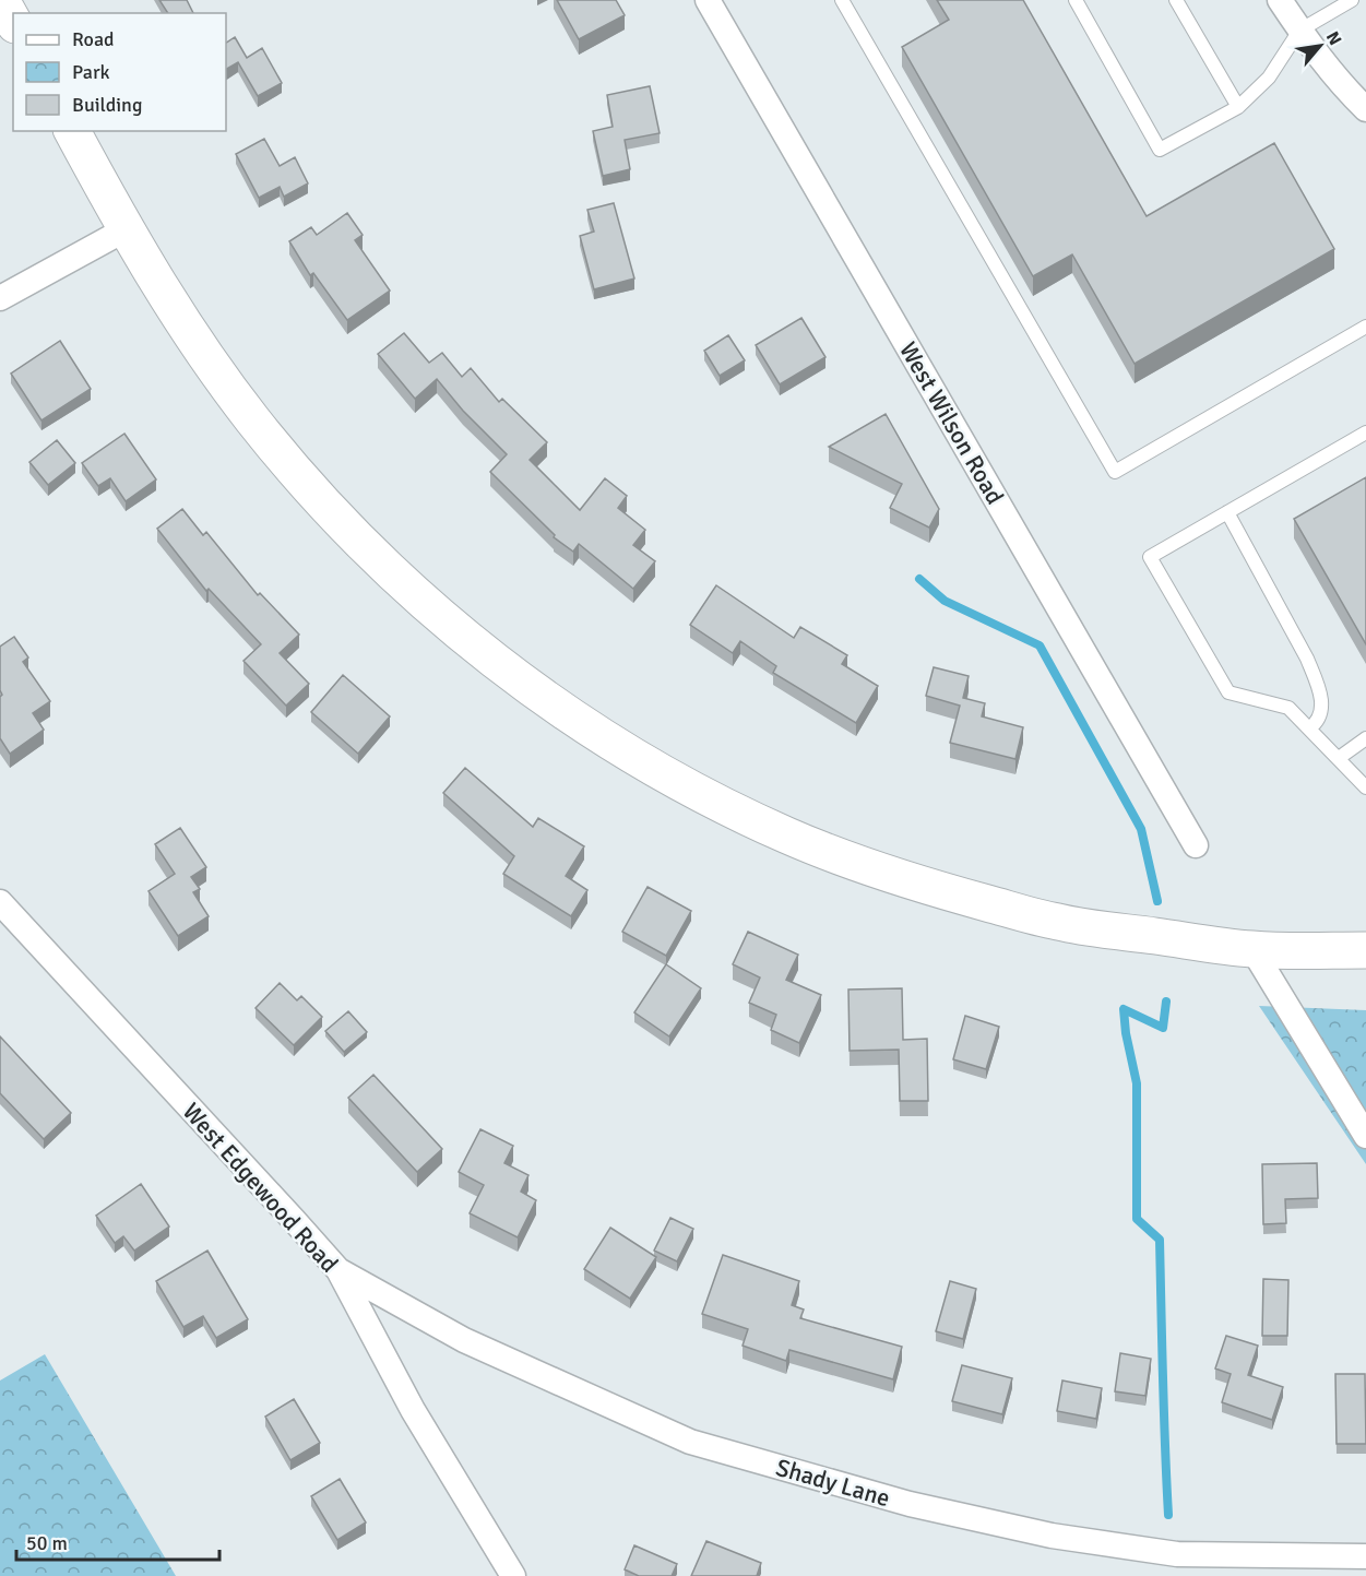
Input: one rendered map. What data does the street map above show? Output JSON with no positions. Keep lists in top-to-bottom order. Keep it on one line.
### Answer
{"streets":{"street":["West Wilson Road","West Edgewood Road","Shady Lane"]},"crossings":[["West Edgewood Road","Shady Lane"]],"legend":["Road","Park","Building"],"scale_bar":"50 m","north":"top right"}
